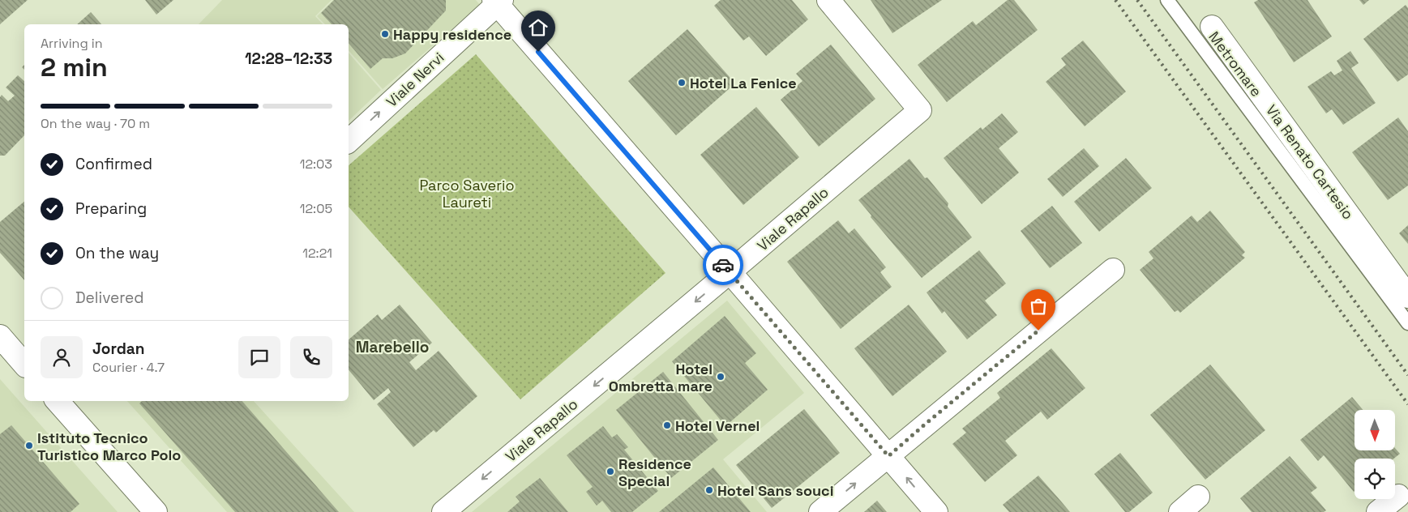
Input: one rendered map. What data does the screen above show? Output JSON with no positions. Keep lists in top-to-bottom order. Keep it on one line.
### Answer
{"streets":{"street":["Viale Nervi","Via Renato Cartesio","Viale Rapallo"],"lane":["Metromare"]},"one_way":["Viale Nervi","Viale Rapallo"],"districts":["Marebello"],"parks":["Parco Saverio Laureti"],"places":["Happy residence","Hotel La Fenice","Hotel Ombretta mare","Hotel Vernel","Istituto Tecnico Turistico Marco Polo","Residence Special","Hotel Sans souci"],"north":"bottom","page":{"heading":["2 min","Arriving in","12:28–12:33"],"panel":["Jordan","Courier · 4.7"],"bar":"On the way · 70 m","list":[["Confirmed","12:03"],["Preparing","12:05"],["On the way","12:21"],"Delivered"]}}
